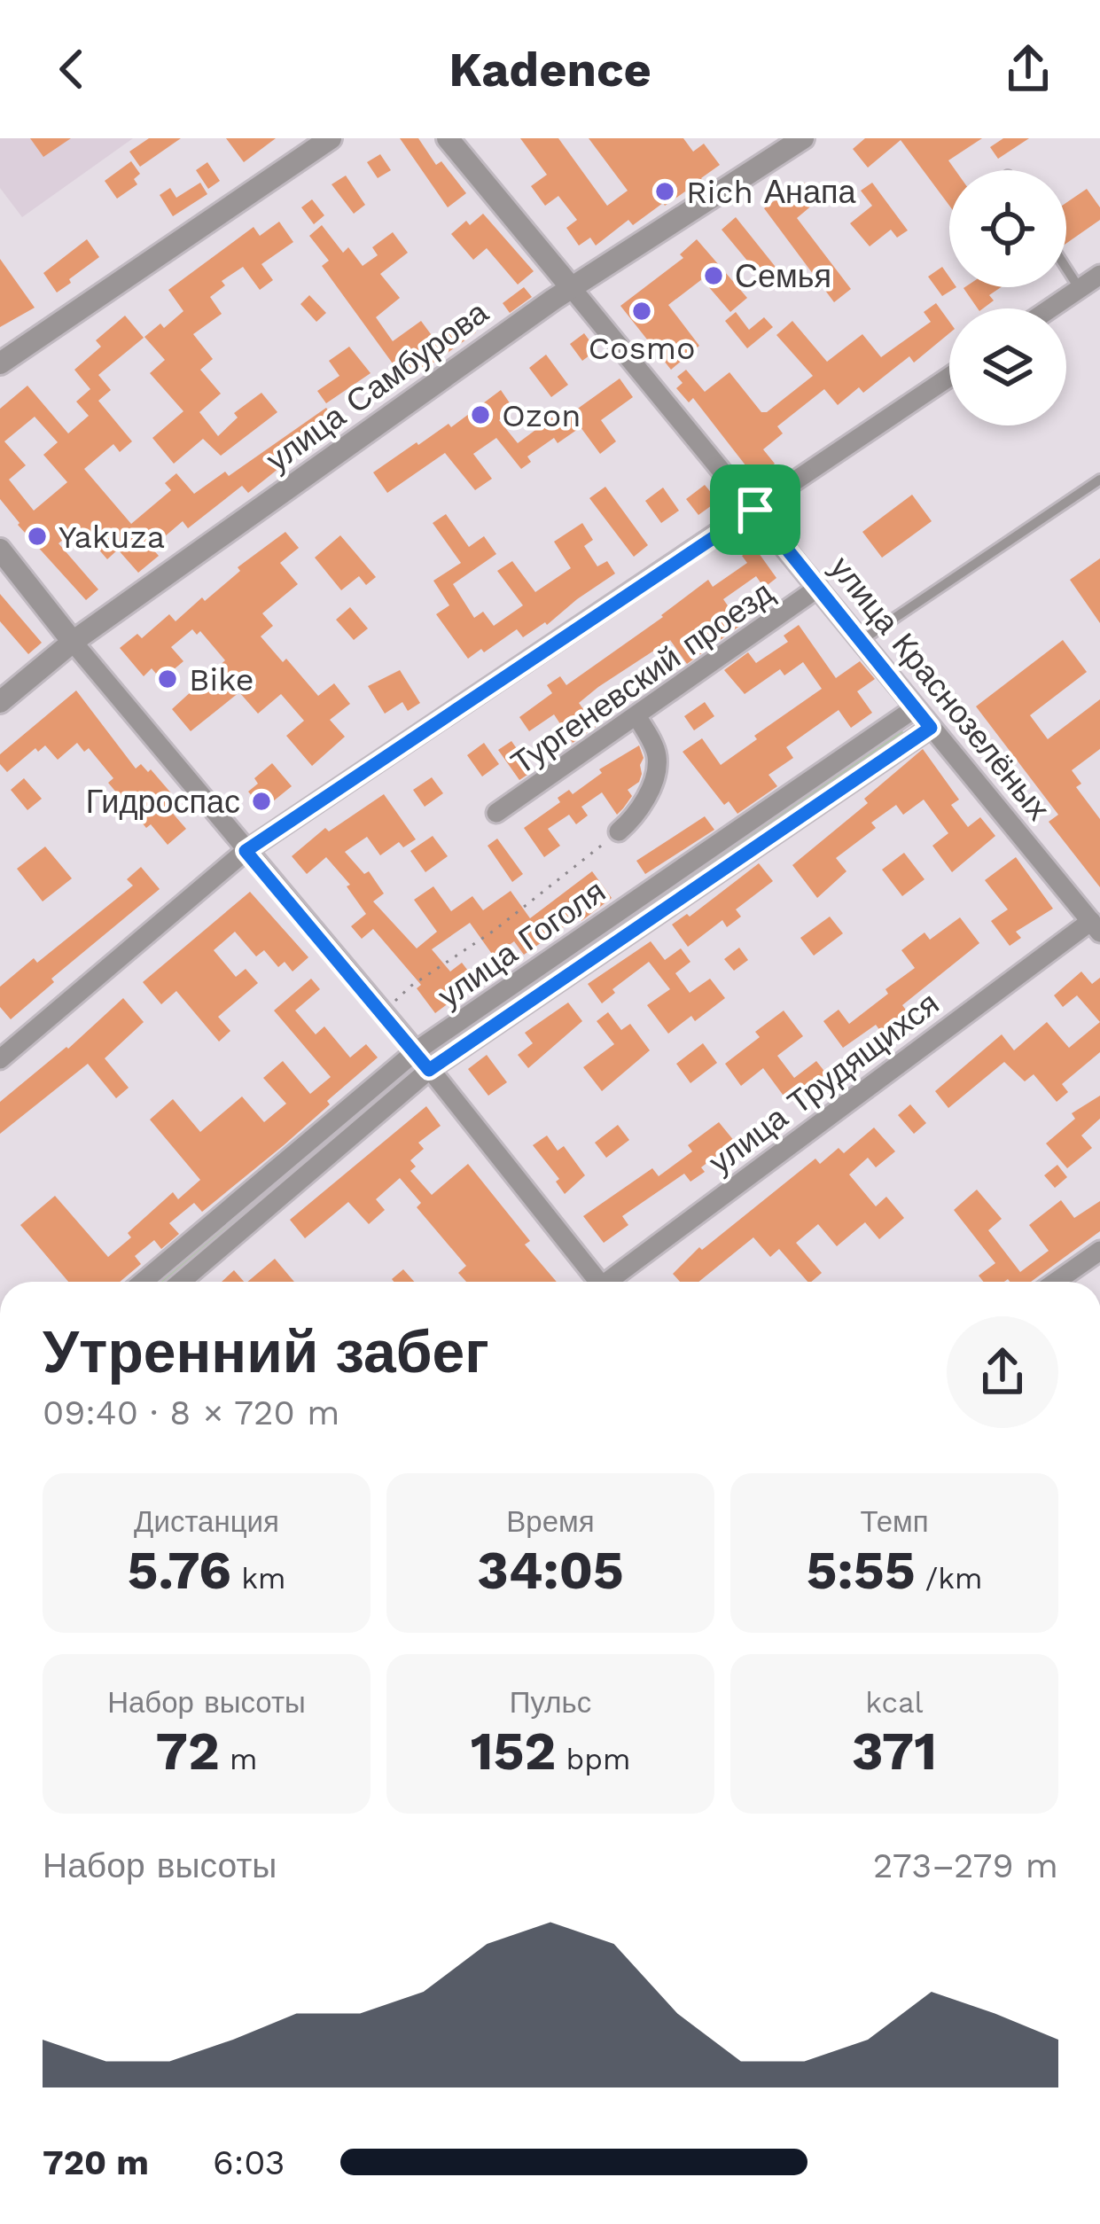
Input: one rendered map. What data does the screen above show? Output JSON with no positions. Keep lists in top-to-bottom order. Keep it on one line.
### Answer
{"streets":{"street":["улица Самбурова","Тургеневский проезд","улица Краснозелёных","улица Гоголя","улица Трудящихся"]},"crossings":[["улица Самбурова","улица Краснозелёных"],["Тургеневский проезд","улица Краснозелёных"],["улица Краснозелёных","улица Гоголя"],["улица Краснозелёных","улица Трудящихся"]],"places":["Rich Анапа","Семья","Cosmo","Ozon","Yakuza","Bike","Гидроспас"],"page":{"header":"Kadence","heading":["Утренний забег","09:40 · 8 × 720 m"],"stats":[["Дистанция","5.76 km"],["Время","34:05"],["Темп","5:55 /km"],["Набор высоты","72 m"],["Пульс","152 bpm"],["kcal","371"]],"chart":["Набор высоты","273–279 m"],"list":[{"name":"720 m","note":"6:03"}]}}
